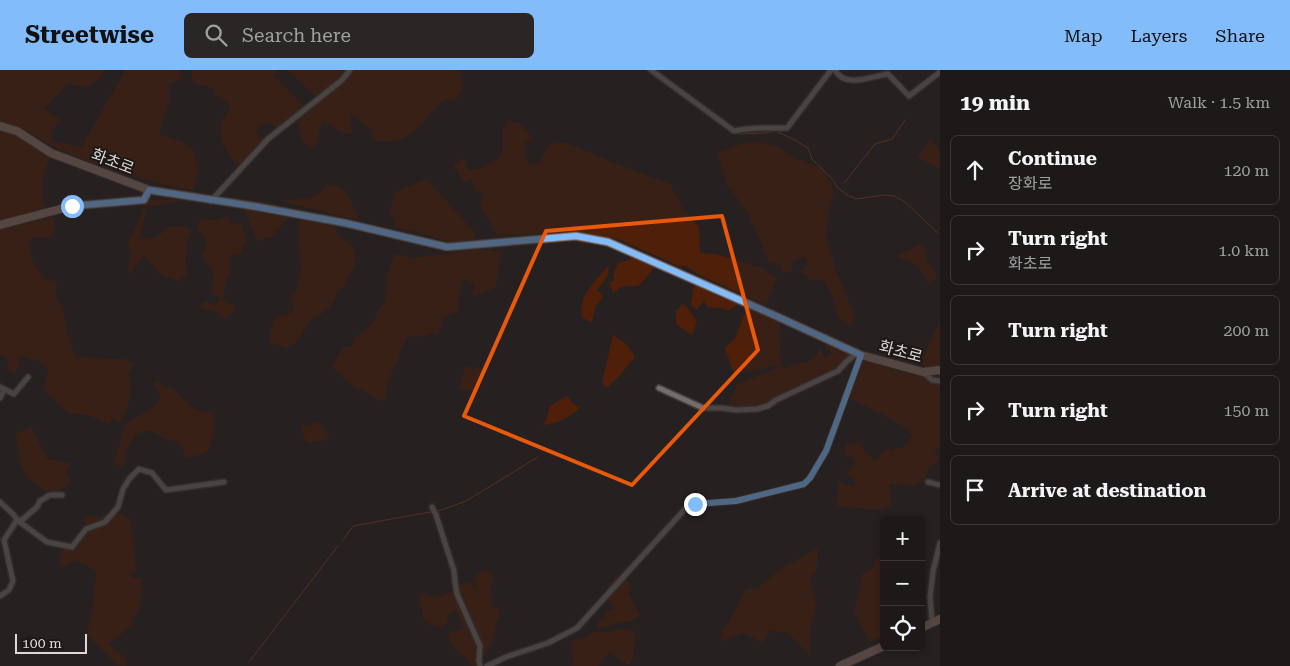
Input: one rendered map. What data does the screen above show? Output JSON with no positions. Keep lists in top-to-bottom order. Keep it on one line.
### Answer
{"streets":{"street":["화초로"]},"scale_bar":"100 m","page":{"header":"Streetwise","search":"Search here","nav":["Map","Layers","Share"],"heading":["19 min","Walk · 1.5 km"],"list":[["Continue","장화로","120 m"],["Turn right","화초로","1.0 km"],["Turn right","200 m"],["Turn right","150 m"],"Arrive at destination"],"map_buttons":["+","−"],"scale":"100 m"}}
